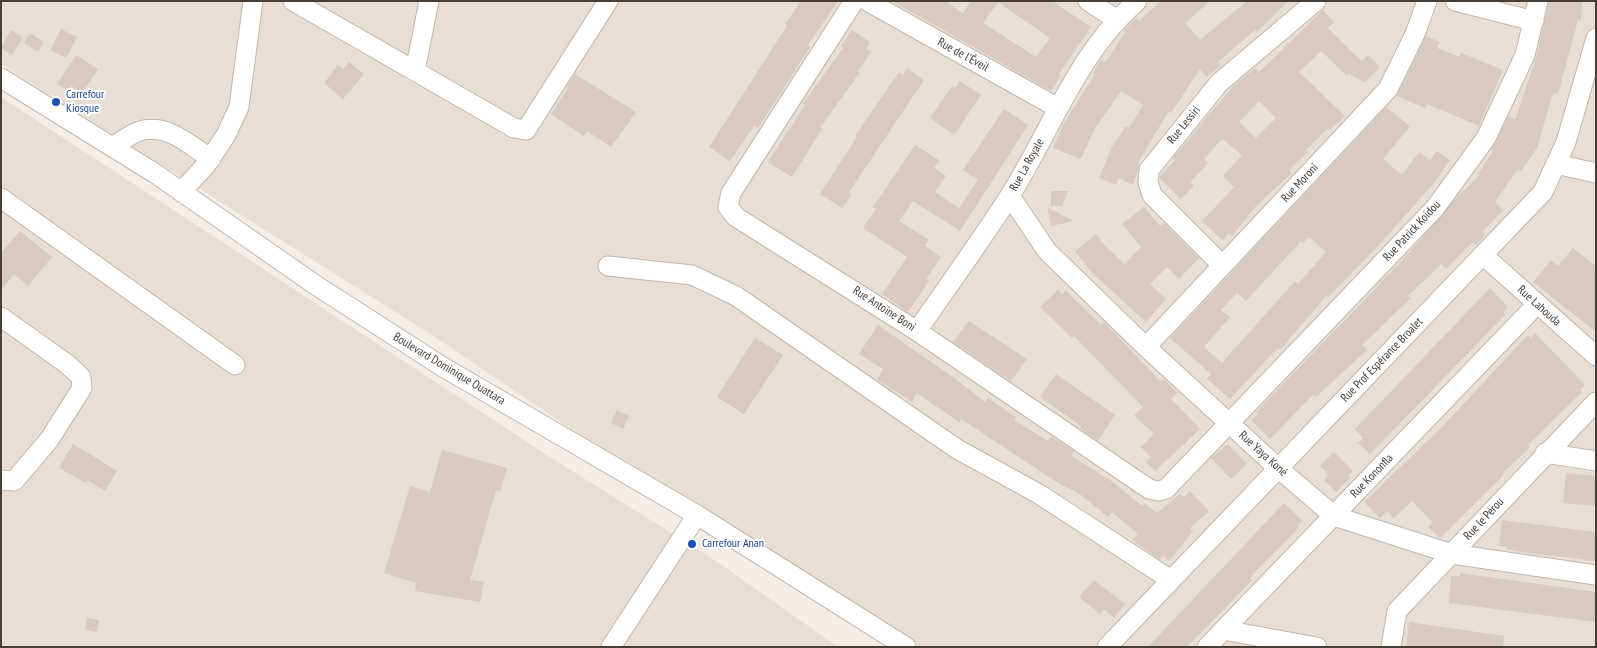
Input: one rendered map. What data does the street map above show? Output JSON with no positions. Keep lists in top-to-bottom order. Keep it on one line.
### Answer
{"streets":{"street":["Rue de l'Éveil","Rue Lessiri","Rue La Royale","Rue Moroni","Rue Patrick Koidou","Rue Lahouda","Rue Antoine Boni","Rue Prof Espérance Broalet","Boulevard Dominique Ouattara","Rue Yaya Koné","Rue Kononfla","Rue le Pérou"]},"crossings":[["Rue de l'Éveil","Rue La Royale"],["Rue Lessiri","Rue Moroni"],["Rue La Royale","Rue Antoine Boni"],["Rue La Royale","Rue Yaya Koné"],["Rue Moroni","Rue Yaya Koné"],["Rue Patrick Koidou","Rue Antoine Boni"],["Rue Patrick Koidou","Rue Yaya Koné"],["Rue Lahouda","Rue Prof Espérance Broalet"],["Rue Lahouda","Rue Kononfla"],["Rue Antoine Boni","Rue Yaya Koné"],["Rue Prof Espérance Broalet","Rue Yaya Koné"],["Rue Yaya Koné","Rue Kononfla"],["Rue Yaya Koné","Rue le Pérou"]],"places":["Carrefour Kiosque","Carrefour Anan"]}
